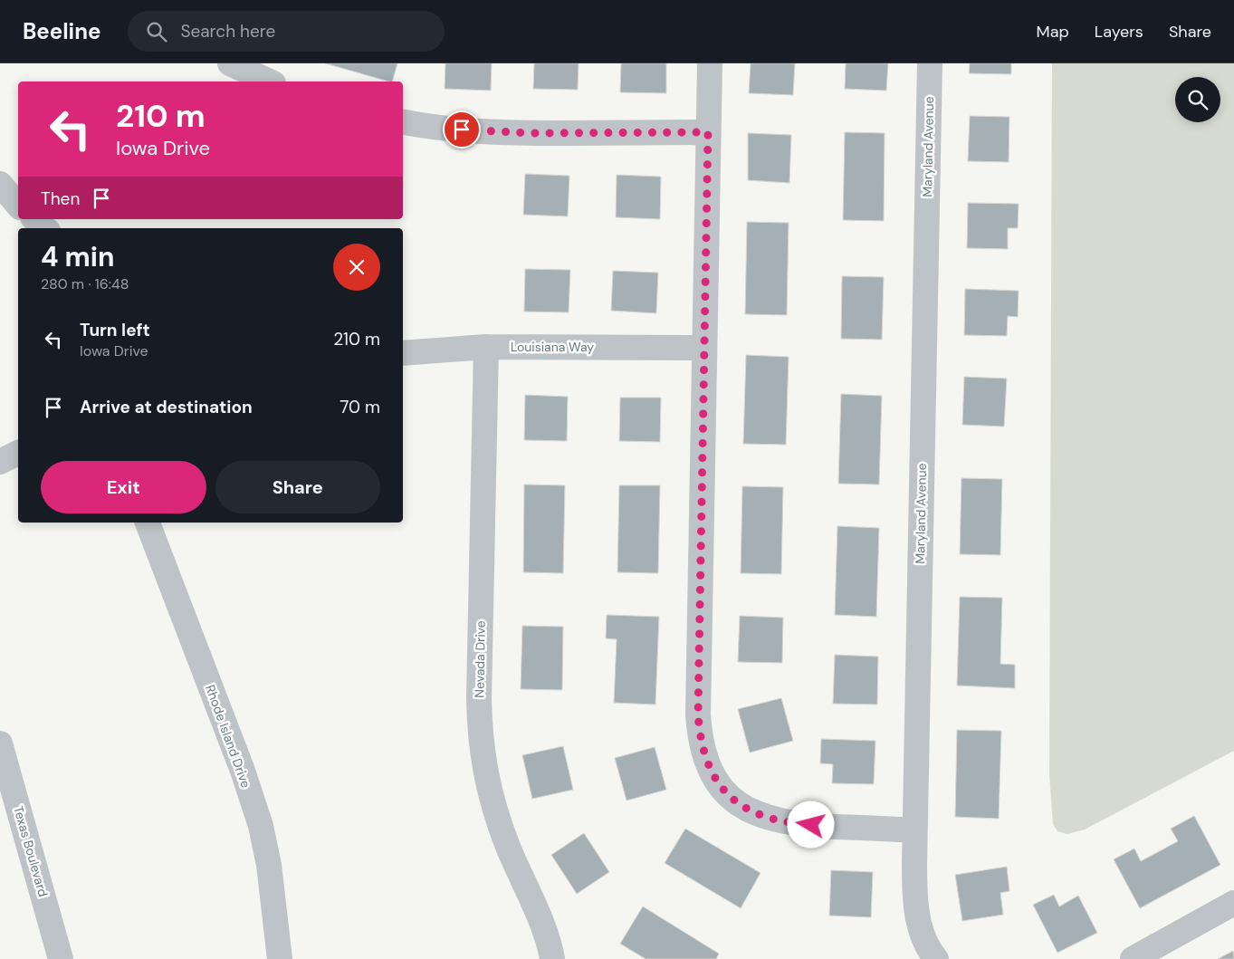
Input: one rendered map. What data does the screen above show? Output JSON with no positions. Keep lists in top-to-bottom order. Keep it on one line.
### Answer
{"streets":{"street":["Maryland Avenue","Louisiana Way","Nevada Drive","Rhode Island Drive","Texas Boulevard"]},"crossings":[["Louisiana Way","Nevada Drive"]],"page":{"header":"Beeline","search":"Search here","nav":["Map","Layers","Share"],"turn":["210 m","Iowa Drive"],"then":"Then","heading":["4 min","280 m · 16:48"],"list":[{"name":"Turn left","note":"Iowa Drive","value":"210 m"},{"name":"Arrive at destination","value":"70 m"}],"buttons":["Exit","Share"]}}
